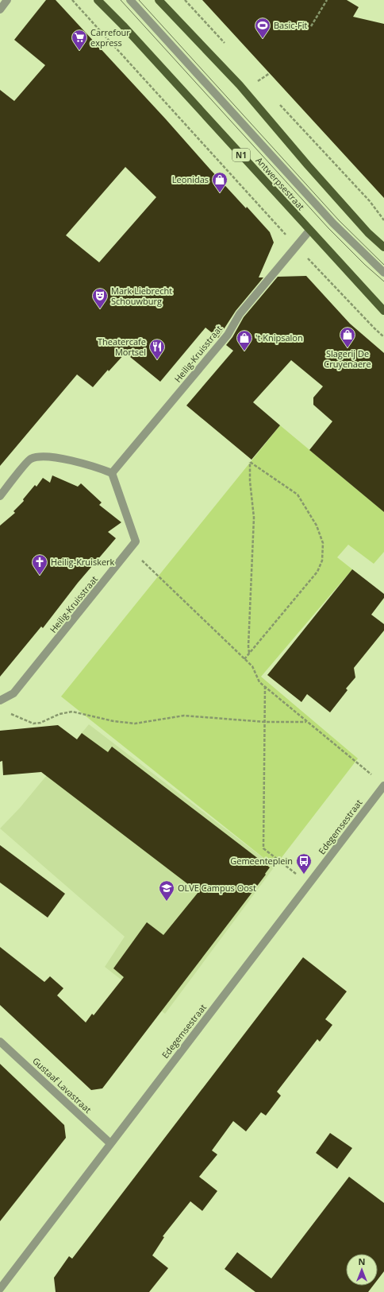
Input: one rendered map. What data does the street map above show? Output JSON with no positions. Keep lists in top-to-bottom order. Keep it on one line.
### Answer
{"streets":{"main road":["N1","Antwerpsestraat"],"street":["Heilig-Kruisstraat","Edegemsestraat","Gustaaf Lavastraat"]},"crossings":[["Antwerpsestraat","Heilig-Kruisstraat"],["Edegemsestraat","Gustaaf Lavastraat"]],"places":{"sports":["Basic-Fit"],"supermarket":["Carrefour express"],"shop":["Leonidas","Slagerij De Cruyenaere","'t Knipsalon"],"theatre":["Mark Liebrecht Schouwburg"],"restaurant":["Theatercafe Mortsel"],"church":["Heilig-Kruiskerk"],"bus stop":["Gemeenteplein"],"school or university":["OLVE Campus Oost"]},"north":"top"}
